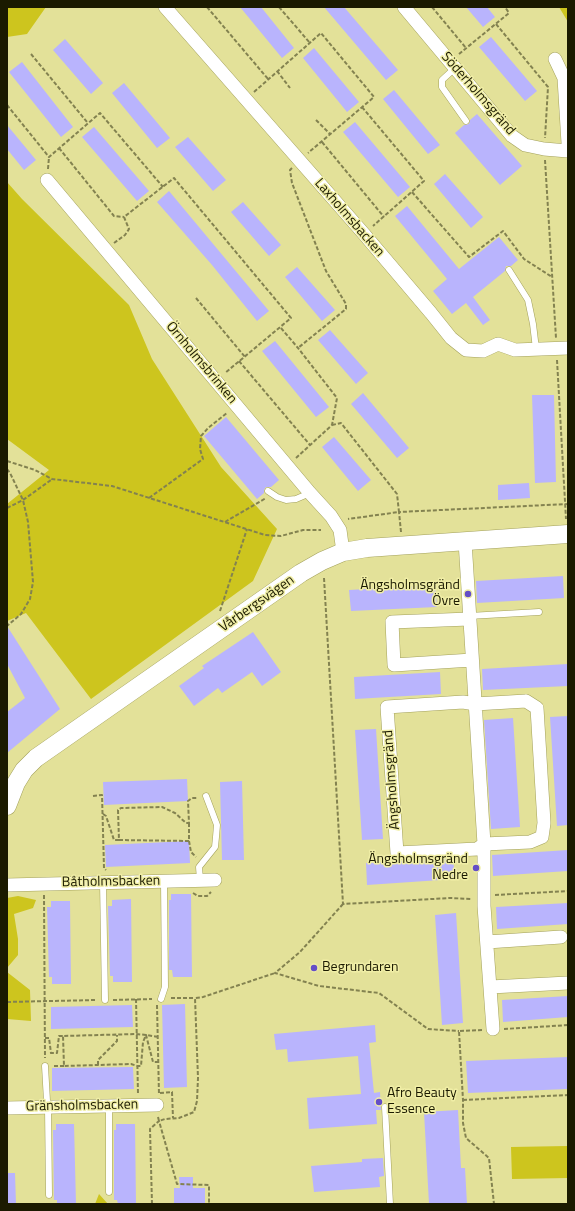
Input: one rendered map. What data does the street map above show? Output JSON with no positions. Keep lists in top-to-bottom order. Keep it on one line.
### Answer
{"streets":{"street":["Söderholmsgränd","Laxholmsbacken","Örnholmsbrinken","Vårbergsvägen","Ängsholmsgränd","Båtholmsbacken","Gränsholmsbacken"]},"crossings":[["Örnholmsbrinken","Vårbergsvägen"]],"places":["Ängsholmsgränd Övre","Ängsholmsgränd Nedre","Begrundaren","Afro Beauty Essence"]}
